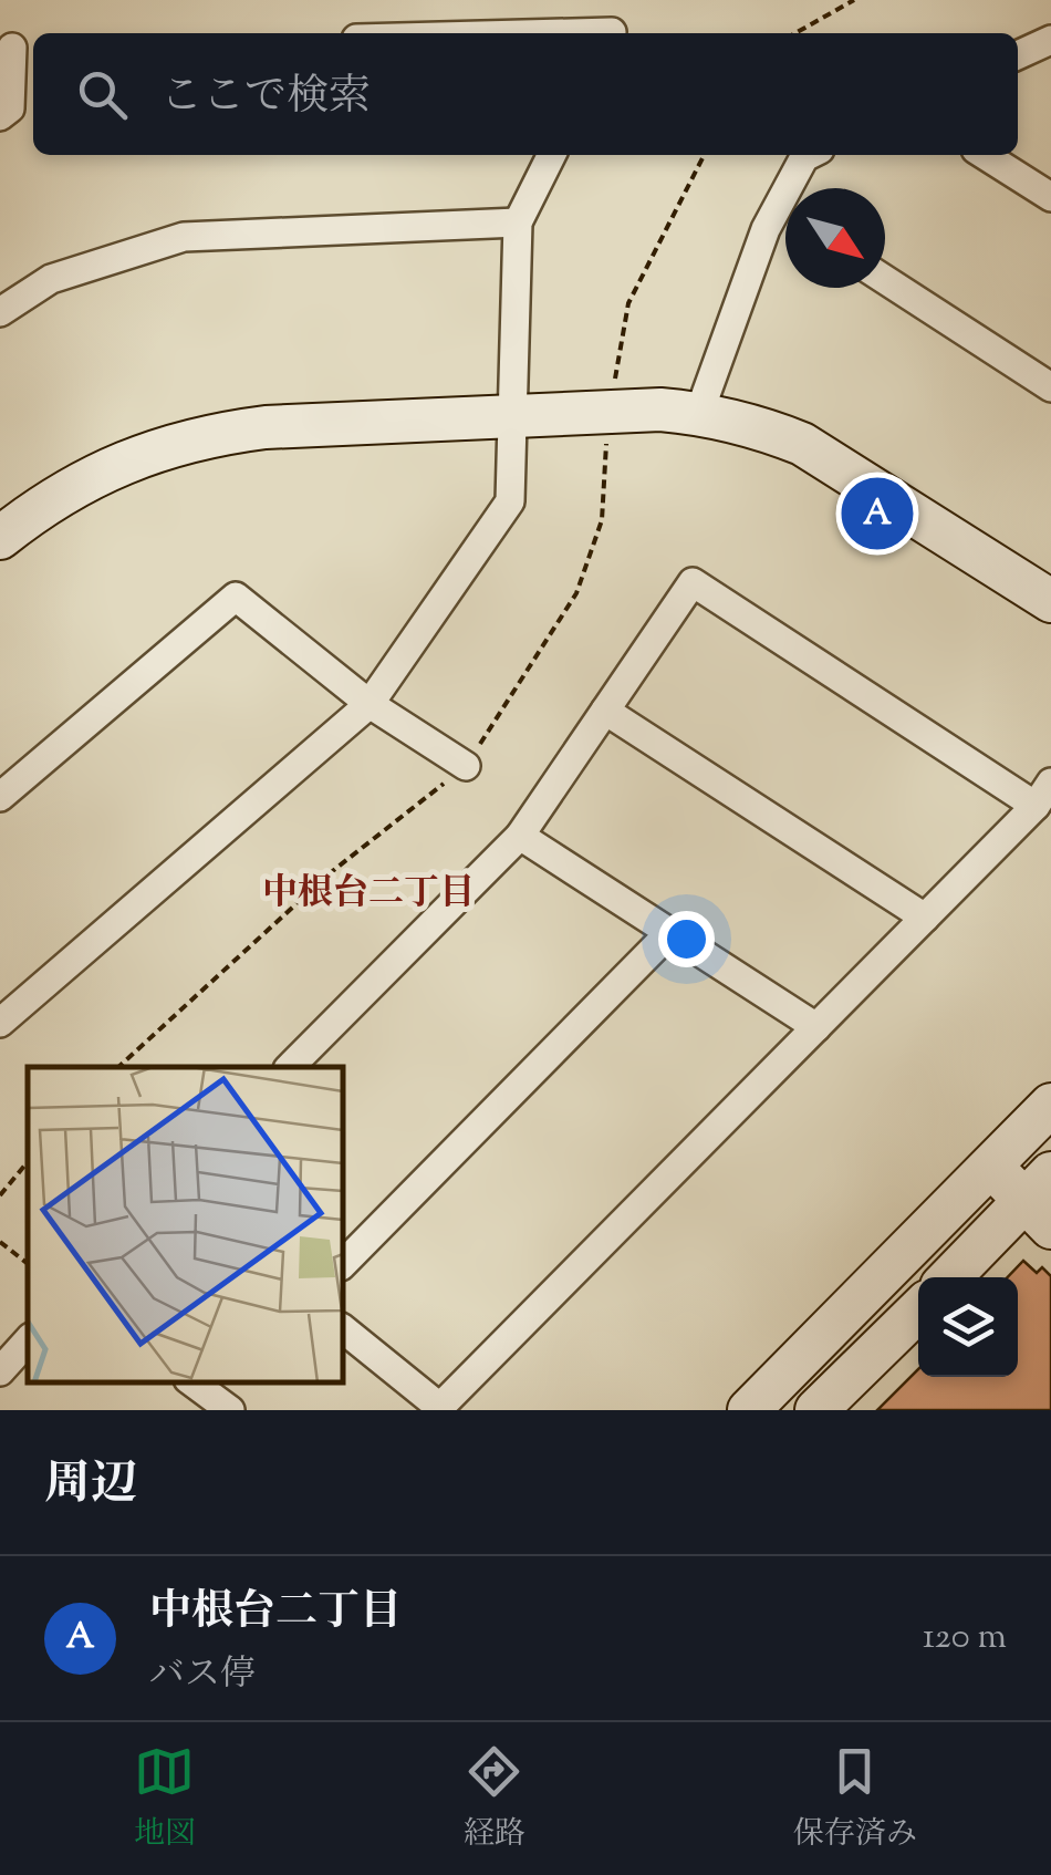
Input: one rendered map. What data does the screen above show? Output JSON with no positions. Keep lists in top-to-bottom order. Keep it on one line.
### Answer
{"districts":["中根台二丁目"],"north":"bottom right","page":{"search":"ここで検索","pins":"A","heading":"周辺","list":[{"mark":"A","name":"中根台二丁目","note":"バス停","value":"120 m"}],"nav":["地図","経路","保存済み"]}}
